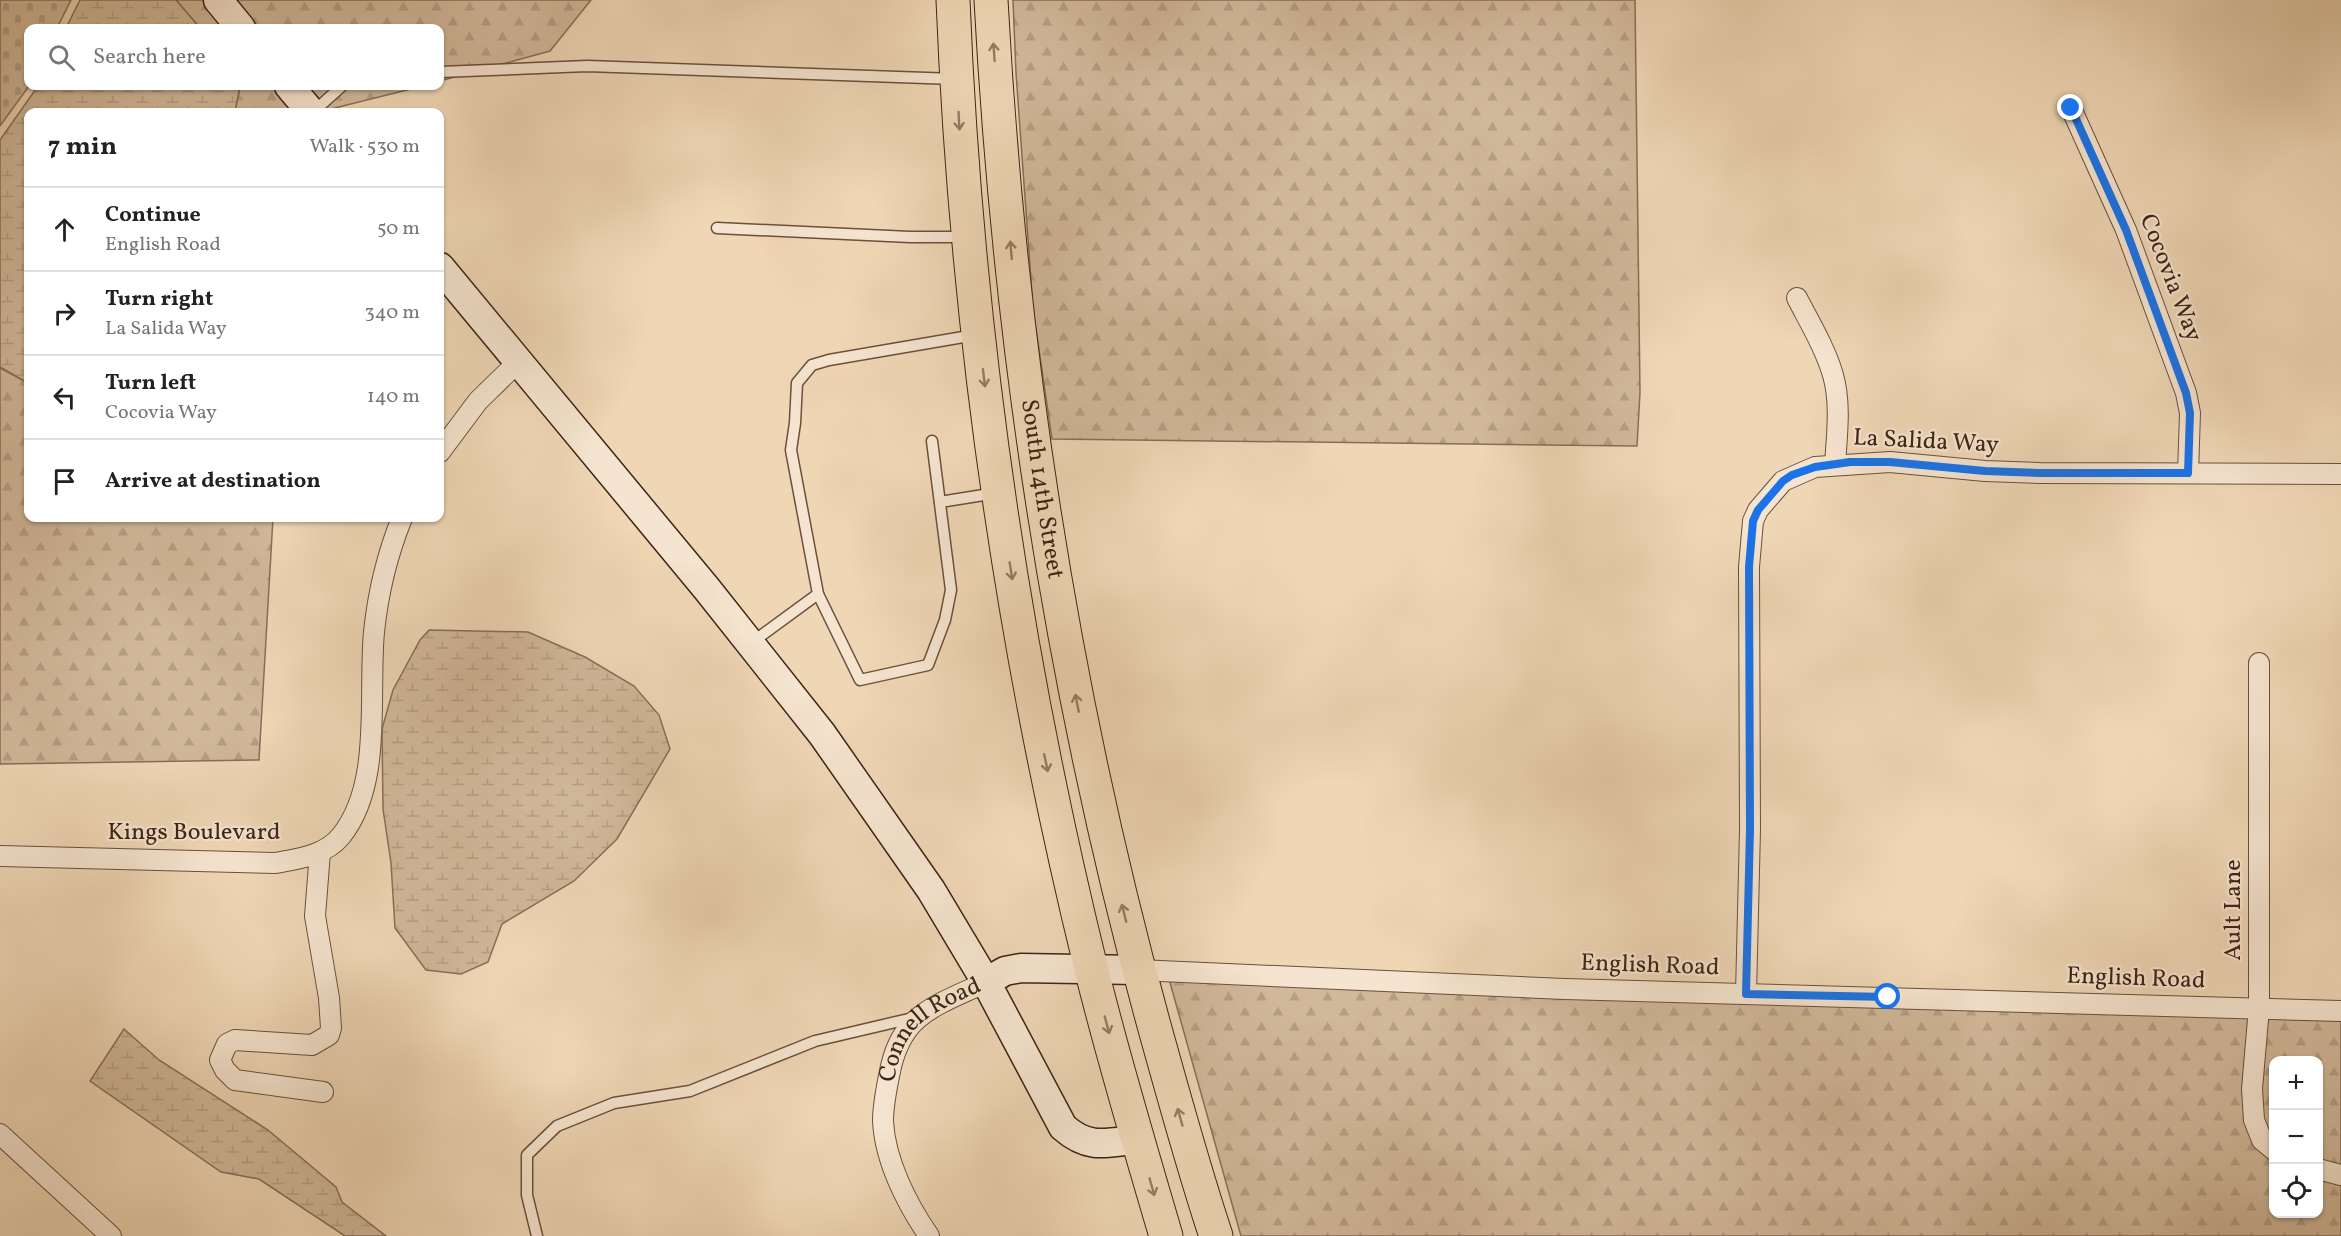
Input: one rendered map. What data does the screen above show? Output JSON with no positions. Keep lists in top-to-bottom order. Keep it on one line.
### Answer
{"streets":{"highway":["South 14th Street"],"street":["Cocovia Way","La Salida Way","Kings Boulevard","Ault Lane","English Road","Connell Road"]},"crossings":[["Cocovia Way","La Salida Way"],["La Salida Way","English Road"],["South 14th Street","English Road"],["South 14th Street","Connell Road"],["Ault Lane","English Road"],["English Road","Connell Road"]],"page":{"search":"Search here","heading":["7 min","Walk · 530 m"],"list":[["Continue","English Road","50 m"],["Turn right","La Salida Way","340 m"],["Turn left","Cocovia Way","140 m"],"Arrive at destination"],"map_buttons":["+","−"]}}
